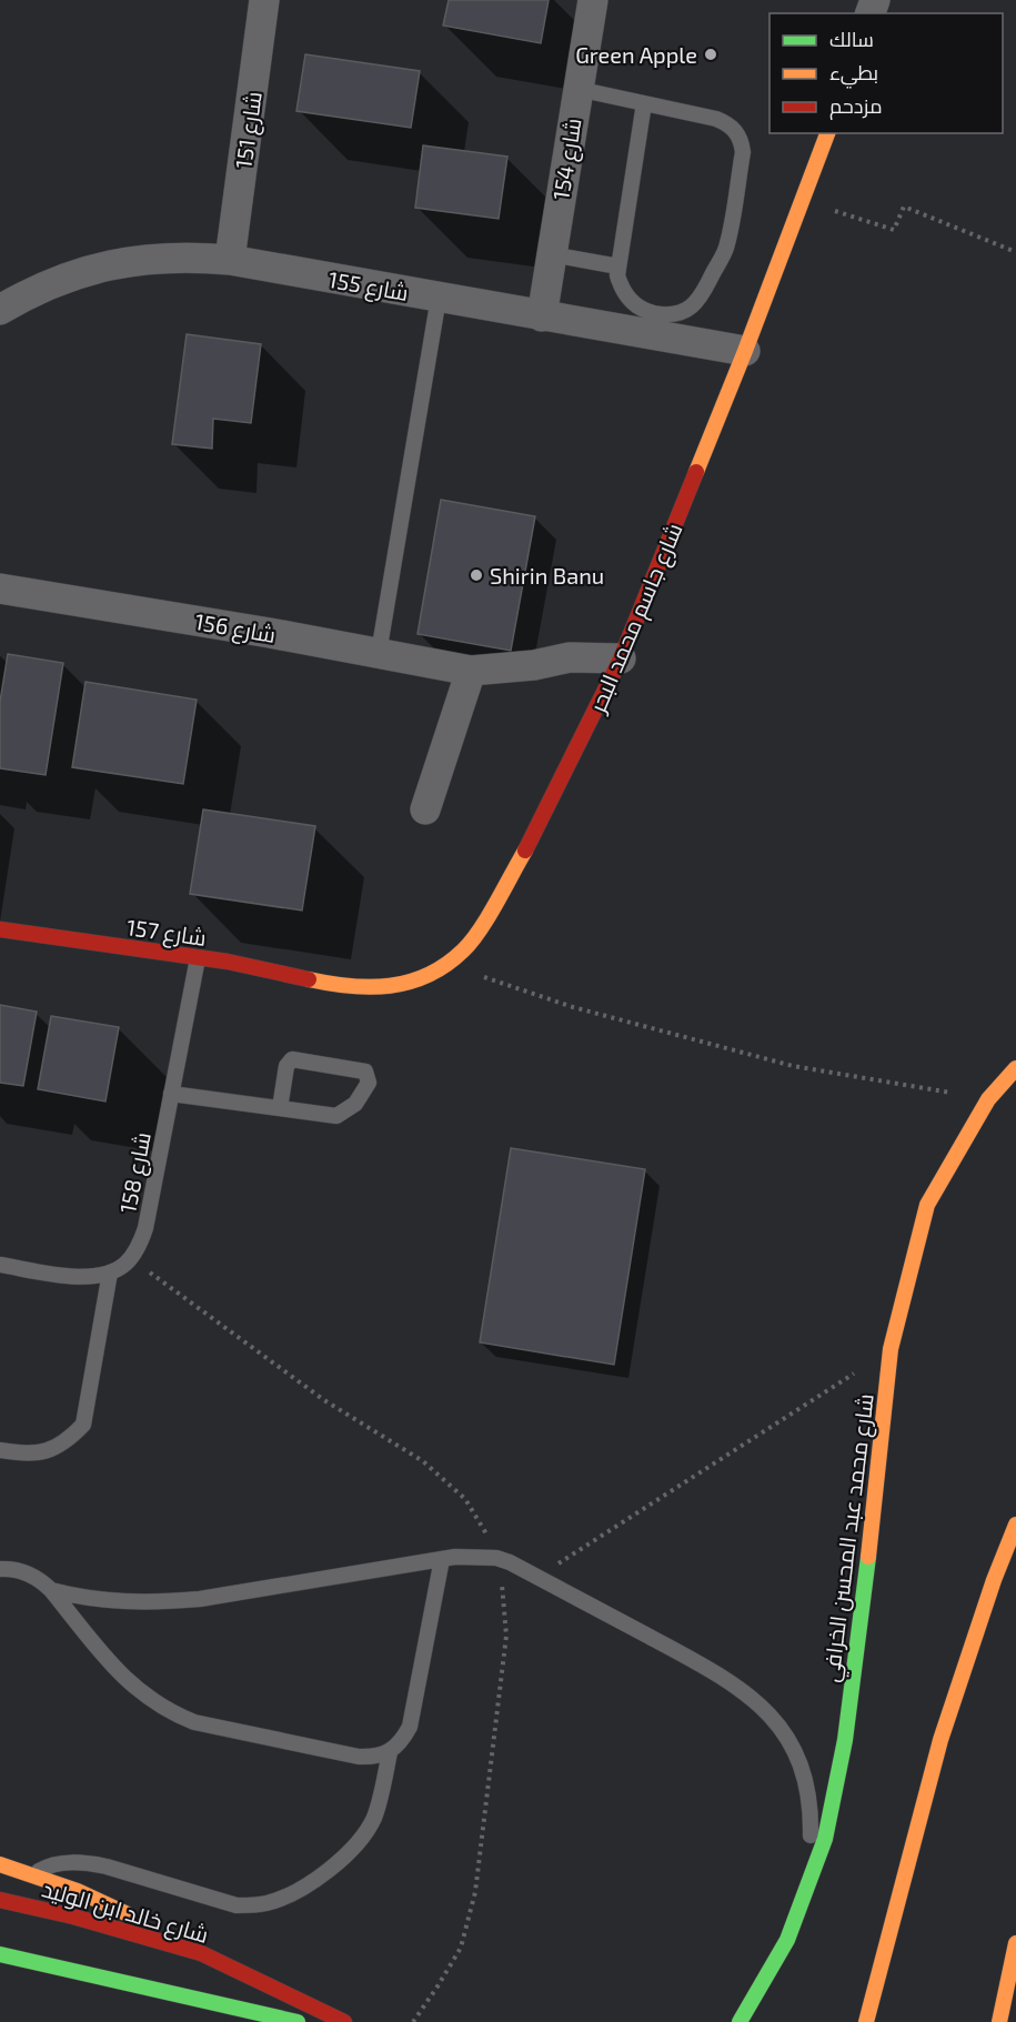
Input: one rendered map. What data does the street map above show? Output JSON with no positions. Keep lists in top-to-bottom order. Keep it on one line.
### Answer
{"streets":{"main road":["شارع جاسم محمد البحر","شارع 157","شارع محمد عبد المحسن الخرافي","شارع خالد ابن الوليد"],"street":["شارع 151","شارع 154","شارع 155","شارع 156"],"lane":["شارع 158"]},"crossings":[["شارع 151","شارع 155"],["شارع 154","شارع 155"],["شارع 155","شارع جاسم محمد البحر"],["شارع جاسم محمد البحر","شارع 156"],["شارع جاسم محمد البحر","شارع 157"],["شارع 157","شارع 158"]],"places":["Green Apple","Shirin Banu"],"legend":["سالك","بطيء","مزدحم"]}
